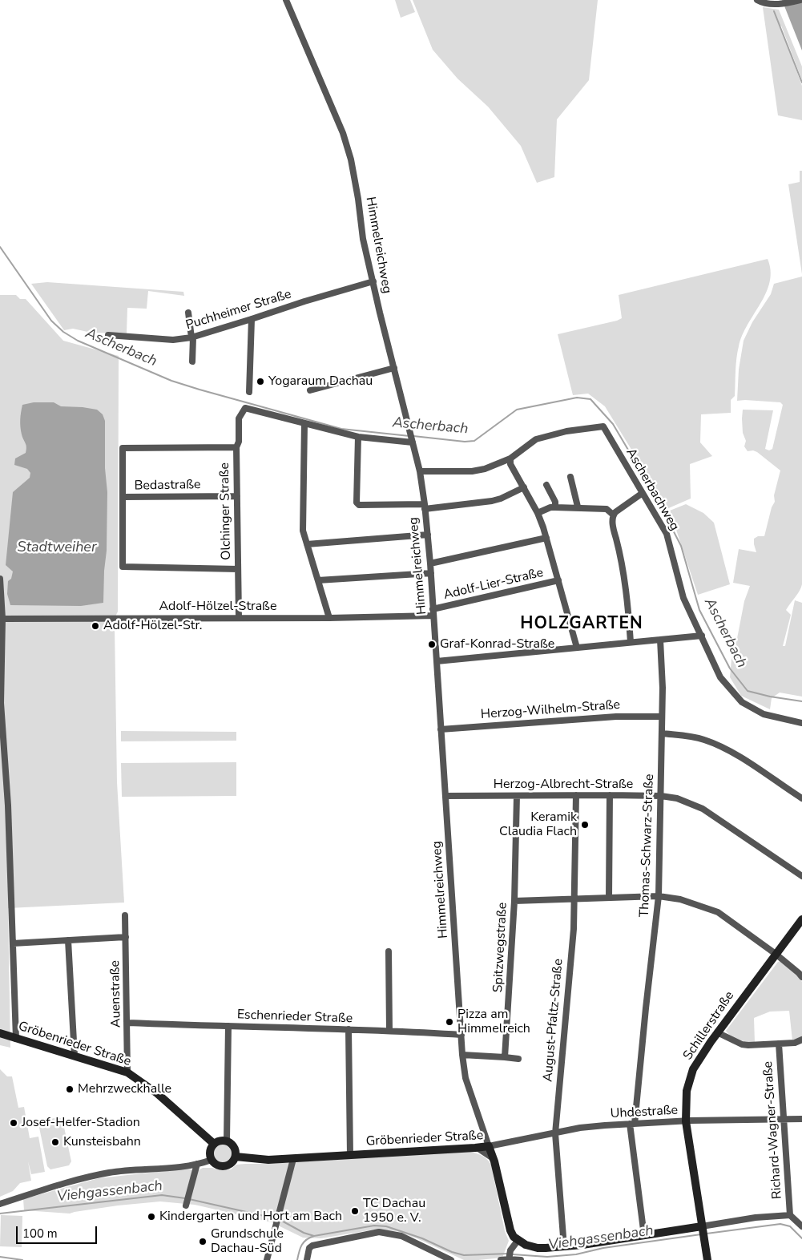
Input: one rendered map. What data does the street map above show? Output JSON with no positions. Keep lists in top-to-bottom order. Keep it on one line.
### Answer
{"streets":{"street":["Himmelreichweg","Puchheimer Straße","Bedastraße","Ascherbachweg","Olchinger Straße","Adolf-Lier-Straße","Adolf-Hölzel-Straße","Herzog-Wilhelm-Straße","Herzog-Albrecht-Straße","Thomas-Schwarz-Straße","Spitzwegstraße","Auenstraße","Eschenrieder Straße","August-Pfaltz-Straße","Schillerstraße","Gröbenrieder Straße","Uhdestraße","Richard-Wagner-Straße"]},"crossings":[["Himmelreichweg","Puchheimer Straße"],["Himmelreichweg","Adolf-Lier-Straße"],["Himmelreichweg","Adolf-Hölzel-Straße"],["Himmelreichweg","Herzog-Wilhelm-Straße"],["Himmelreichweg","Herzog-Albrecht-Straße"],["Himmelreichweg","Eschenrieder Straße"],["Himmelreichweg","Gröbenrieder Straße"],["Himmelreichweg","Uhdestraße"],["Bedastraße","Olchinger Straße"],["Olchinger Straße","Adolf-Hölzel-Straße"],["Adolf-Lier-Straße","Adolf-Hölzel-Straße"],["Herzog-Wilhelm-Straße","Thomas-Schwarz-Straße"],["Herzog-Albrecht-Straße","Thomas-Schwarz-Straße"],["Herzog-Albrecht-Straße","Spitzwegstraße"],["Herzog-Albrecht-Straße","August-Pfaltz-Straße"],["Thomas-Schwarz-Straße","Uhdestraße"],["Auenstraße","Eschenrieder Straße"],["Auenstraße","Gröbenrieder Straße"],["August-Pfaltz-Straße","Uhdestraße"],["Schillerstraße","Uhdestraße"],["Gröbenrieder Straße","Uhdestraße"],["Uhdestraße","Richard-Wagner-Straße"]],"districts":["HOLZGARTEN"],"water":["Ascherbach","Stadtweiher","Viehgassenbach"],"places":["Yogaraum Dachau","Adolf-Hölzel-Str.","Graf-Konrad-Straße","Keramik Claudia Flach","Pizza am Himmelreich","Mehrzweckhalle","Josef-Helfer-Stadion","Kunsteisbahn","TC Dachau 1950 e. V.","Kindergarten und Hort am Bach","Grundschule Dachau-Süd"],"scale_bar":"100 m"}
